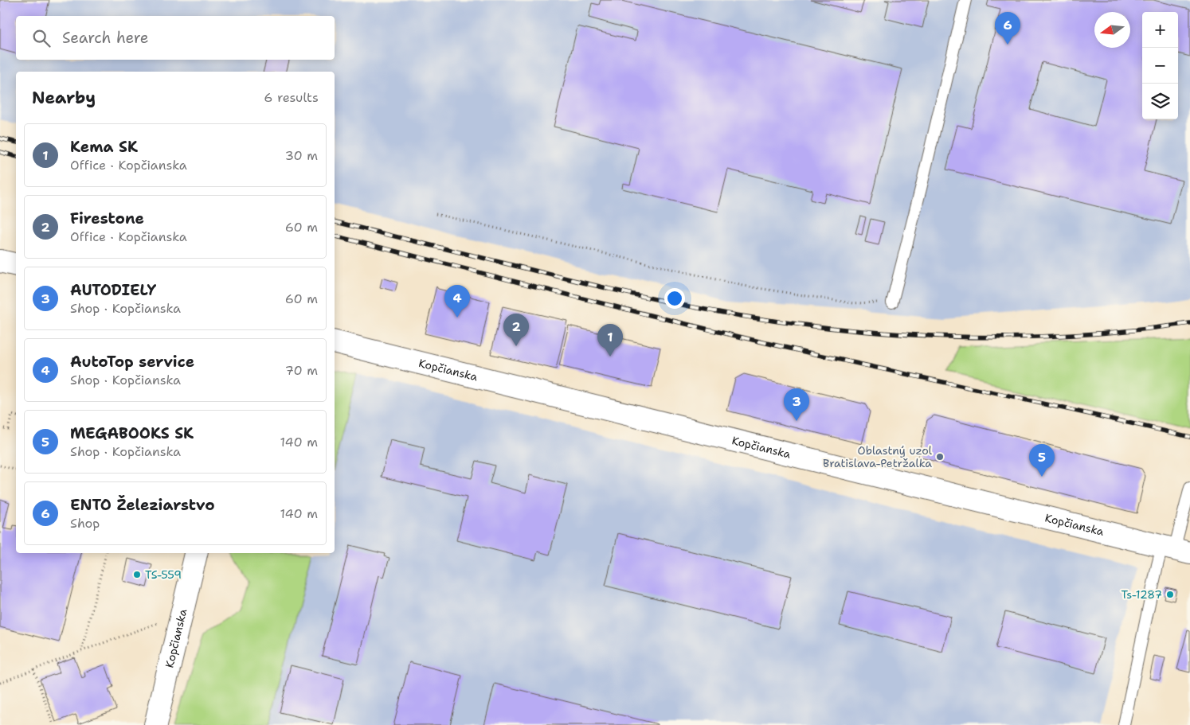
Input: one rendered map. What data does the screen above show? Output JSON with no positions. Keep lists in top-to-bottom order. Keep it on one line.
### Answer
{"streets":{"street":["Kopčianska"]},"places":["Oblastný uzol Bratislava-Petržalka","TS-559","Ts-1287"],"north":"left","page":{"map_buttons":["+","−"],"pins":["6","4","2","1","3","5"],"search":"Search here","heading":["Nearby","6 results"],"list":[{"mark":"1","name":"Kema SK","note":"Office · Kopčianska","value":"30 m"},{"mark":"2","name":"Firestone","note":"Office · Kopčianska","value":"60 m"},{"mark":"3","name":"AUTODIELY","note":"Shop · Kopčianska","value":"60 m"},{"mark":"4","name":"AutoTop service","note":"Shop · Kopčianska","value":"70 m"},{"mark":"5","name":"MEGABOOKS SK","note":"Shop · Kopčianska","value":"140 m"},{"mark":"6","name":"ENTO Železiarstvo","note":"Shop","value":"140 m"}]}}
